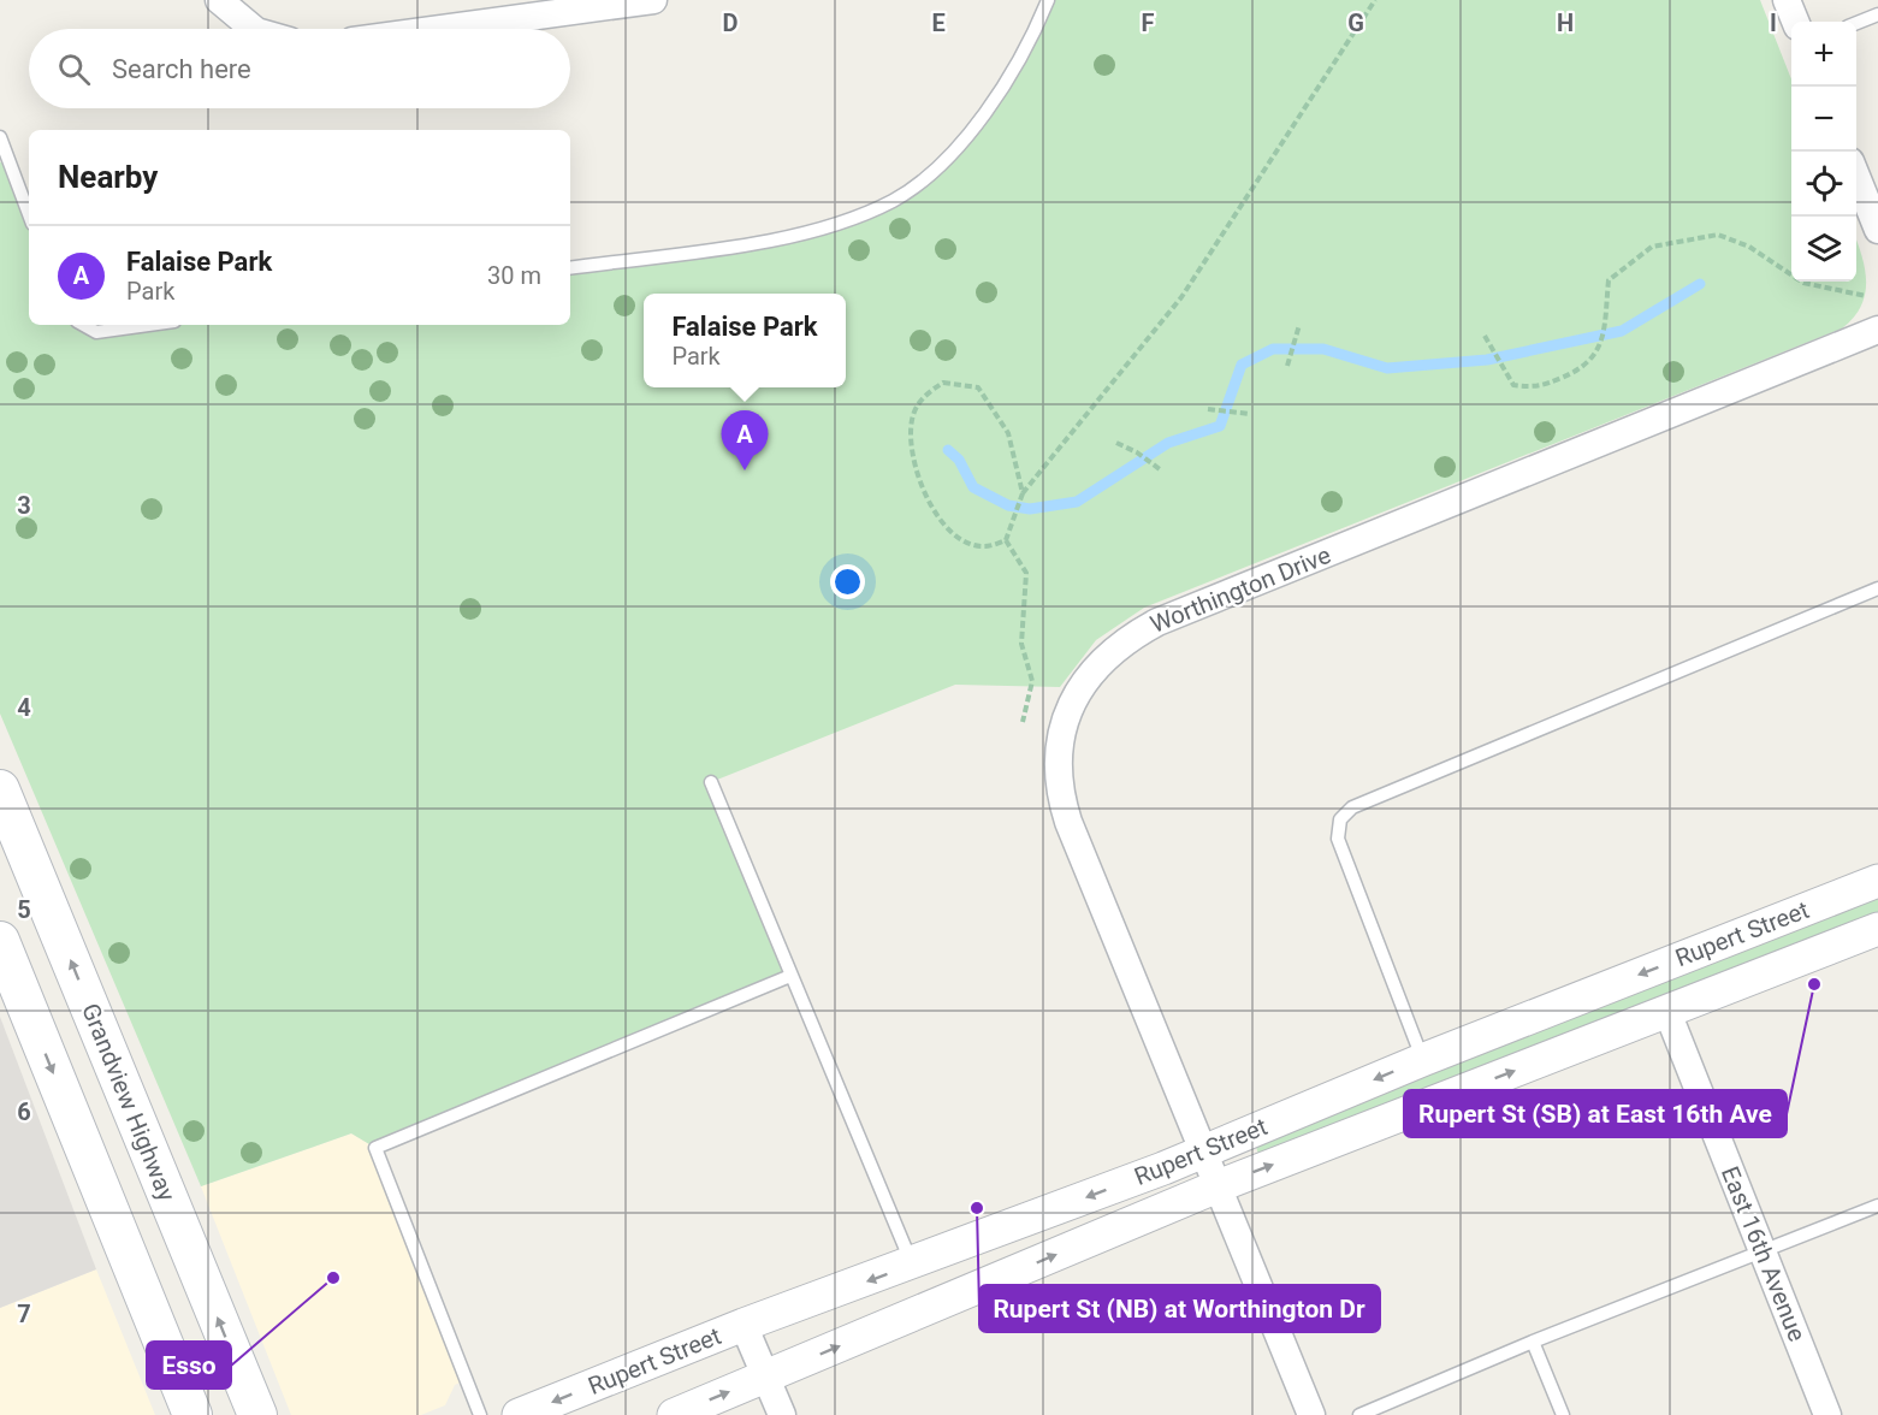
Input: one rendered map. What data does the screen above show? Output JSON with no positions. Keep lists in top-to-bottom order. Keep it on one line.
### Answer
{"streets":{"main road":["Grandview Highway"],"street":["Worthington Drive","Rupert Street","East 16th Avenue"]},"crossings":[["Worthington Drive","Rupert Street"],["Rupert Street","East 16th Avenue"]],"places":["Rupert St (SB) at East 16th Ave","Rupert St (NB) at Worthington Dr","Esso"],"page":{"map_buttons":["+","−"],"search":"Search here","heading":"Nearby","list":[{"mark":"A","name":"Falaise Park","note":"Park","value":"30 m"}],"popup":["Falaise Park","Park"],"pins":"A"},"grid":{"columns":["D","E","F","G","H","I"],"rows":["3","4","5","6","7"]}}
